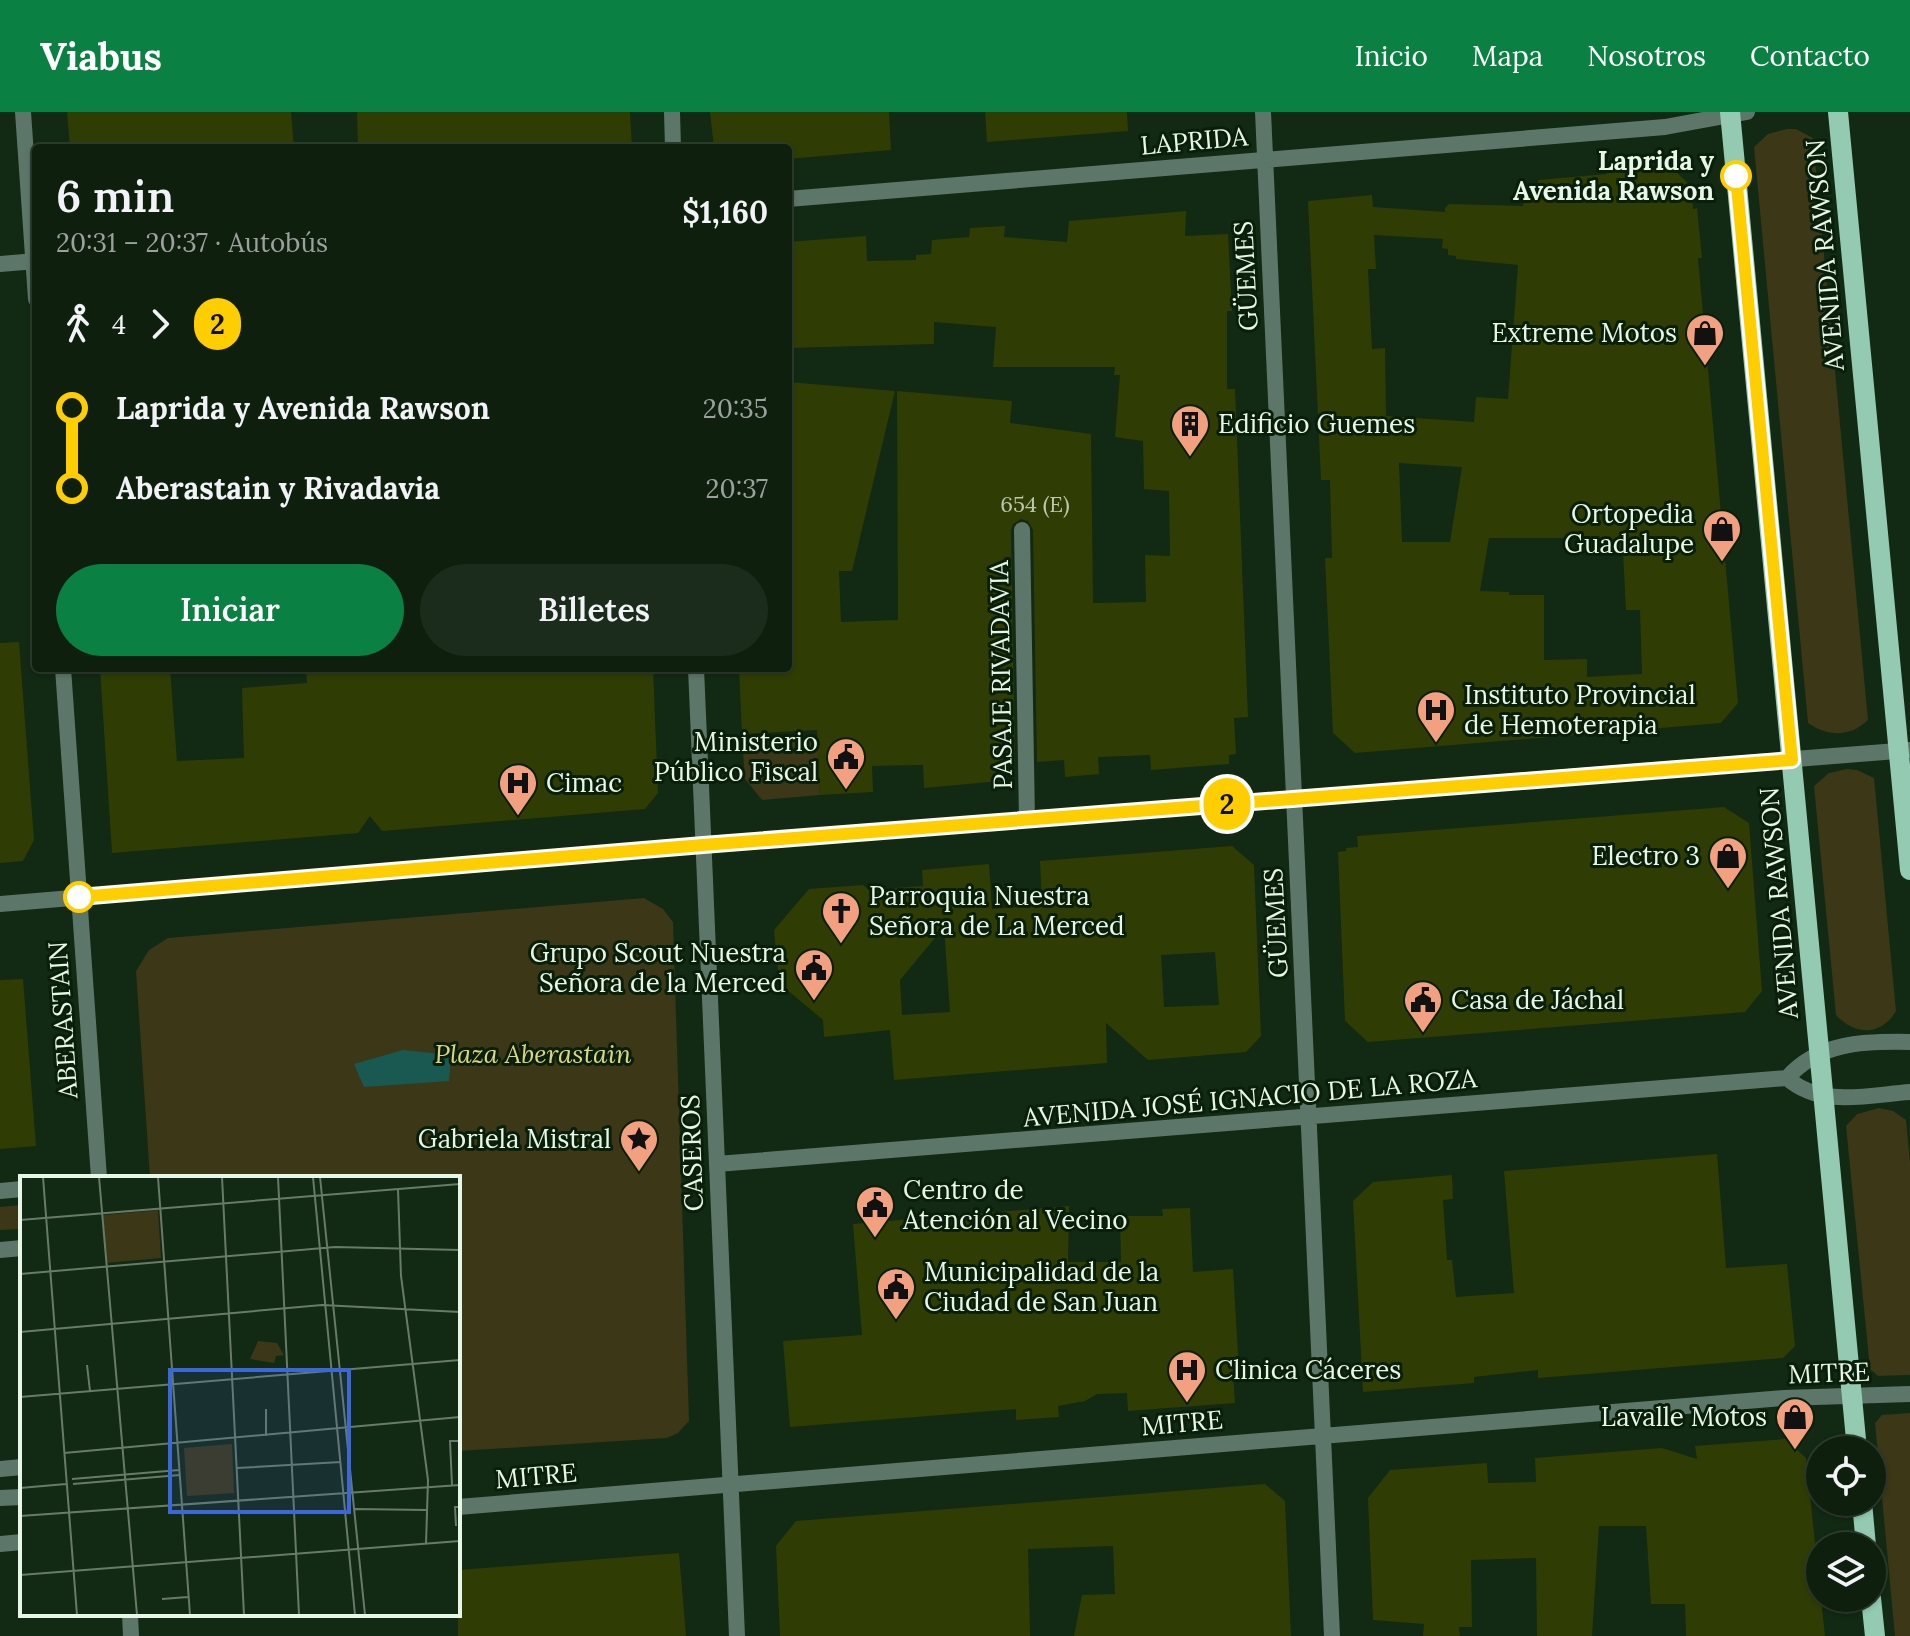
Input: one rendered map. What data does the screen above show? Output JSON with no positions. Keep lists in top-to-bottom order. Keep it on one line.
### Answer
{"streets":{"main road":["AVENIDA RAWSON"],"street":["LAPRIDA","GÜEMES","PASAJE RIVADAVIA","ABERASTAIN","AVENIDA JOSÉ IGNACIO DE LA ROZA","CASEROS","MITRE"]},"crossings":[["LAPRIDA","AVENIDA RAWSON"],["LAPRIDA","GÜEMES"],["AVENIDA RAWSON","MITRE"],["GÜEMES","AVENIDA JOSÉ IGNACIO DE LA ROZA"],["GÜEMES","MITRE"],["AVENIDA JOSÉ IGNACIO DE LA ROZA","CASEROS"],["CASEROS","MITRE"]],"parks":["Plaza Aberastain"],"places":{"other":["Laprida y Avenida Rawson"],"shop":["Extreme Motos","Ortopedia Guadalupe","Electro 3","Lavalle Motos"],"building":["Edificio Guemes"],"hospital":["Instituto Provincial de Hemoterapia","Cimac","Clinica Cáceres"],"public building":["Ministerio Público Fiscal","Grupo Scout Nuestra Señora de la Merced","Casa de Jáchal","Centro de Atención al Vecino","Municipalidad de la Ciudad de San Juan"],"church":["Parroquia Nuestra Señora de La Merced"],"place":["Gabriela Mistral"]},"lines":["bus line 2"],"house_numbers":["654 (E)"],"page":{"header":"Viabus","nav":["Inicio","Mapa","Nosotros","Contacto"],"on_map":"2","heading":["6 min","20:31 – 20:37 · Autobús","$1,160"],"legs":["4","2"],"list":[{"name":"Laprida y Avenida Rawson","value":"20:35"},{"name":"Aberastain y Rivadavia","value":"20:37"}],"buttons":["Iniciar","Billetes"]}}
